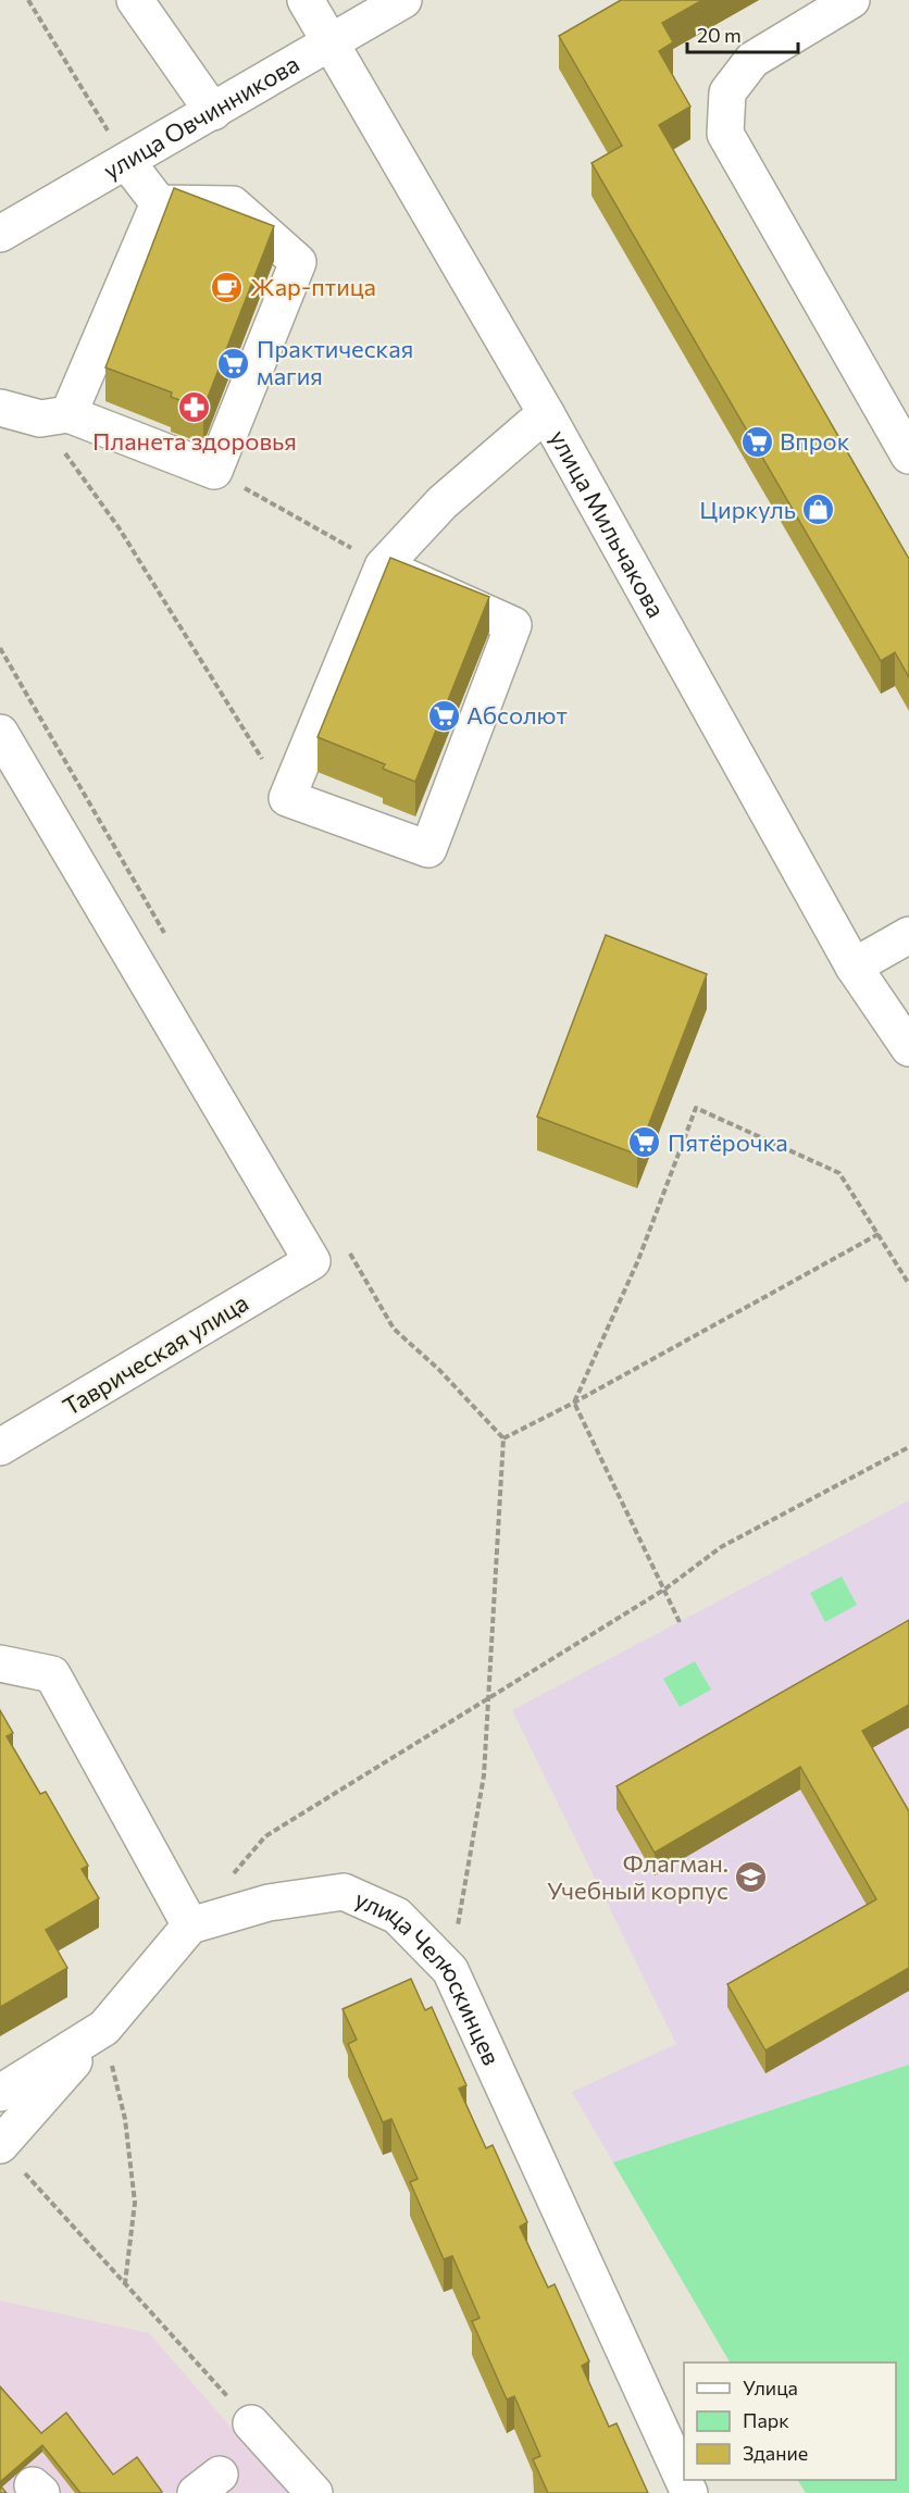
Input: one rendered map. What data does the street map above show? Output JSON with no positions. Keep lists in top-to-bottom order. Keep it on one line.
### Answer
{"streets":{"street":["улица Овчинникова","улица Мильчакова","Таврическая улица","улица Челюскинцев"]},"crossings":[["улица Овчинникова","улица Мильчакова"]],"places":{"cafe":["Жар-птица"],"supermarket":["Практическая магия","Впрок","Абсолют","Пятёрочка"],"pharmacy":["Планета здоровья"],"shop":["Циркуль"],"school or university":["Флагман. Учебный корпус"]},"legend":["Улица","Парк","Здание"],"scale_bar":"20 m"}
